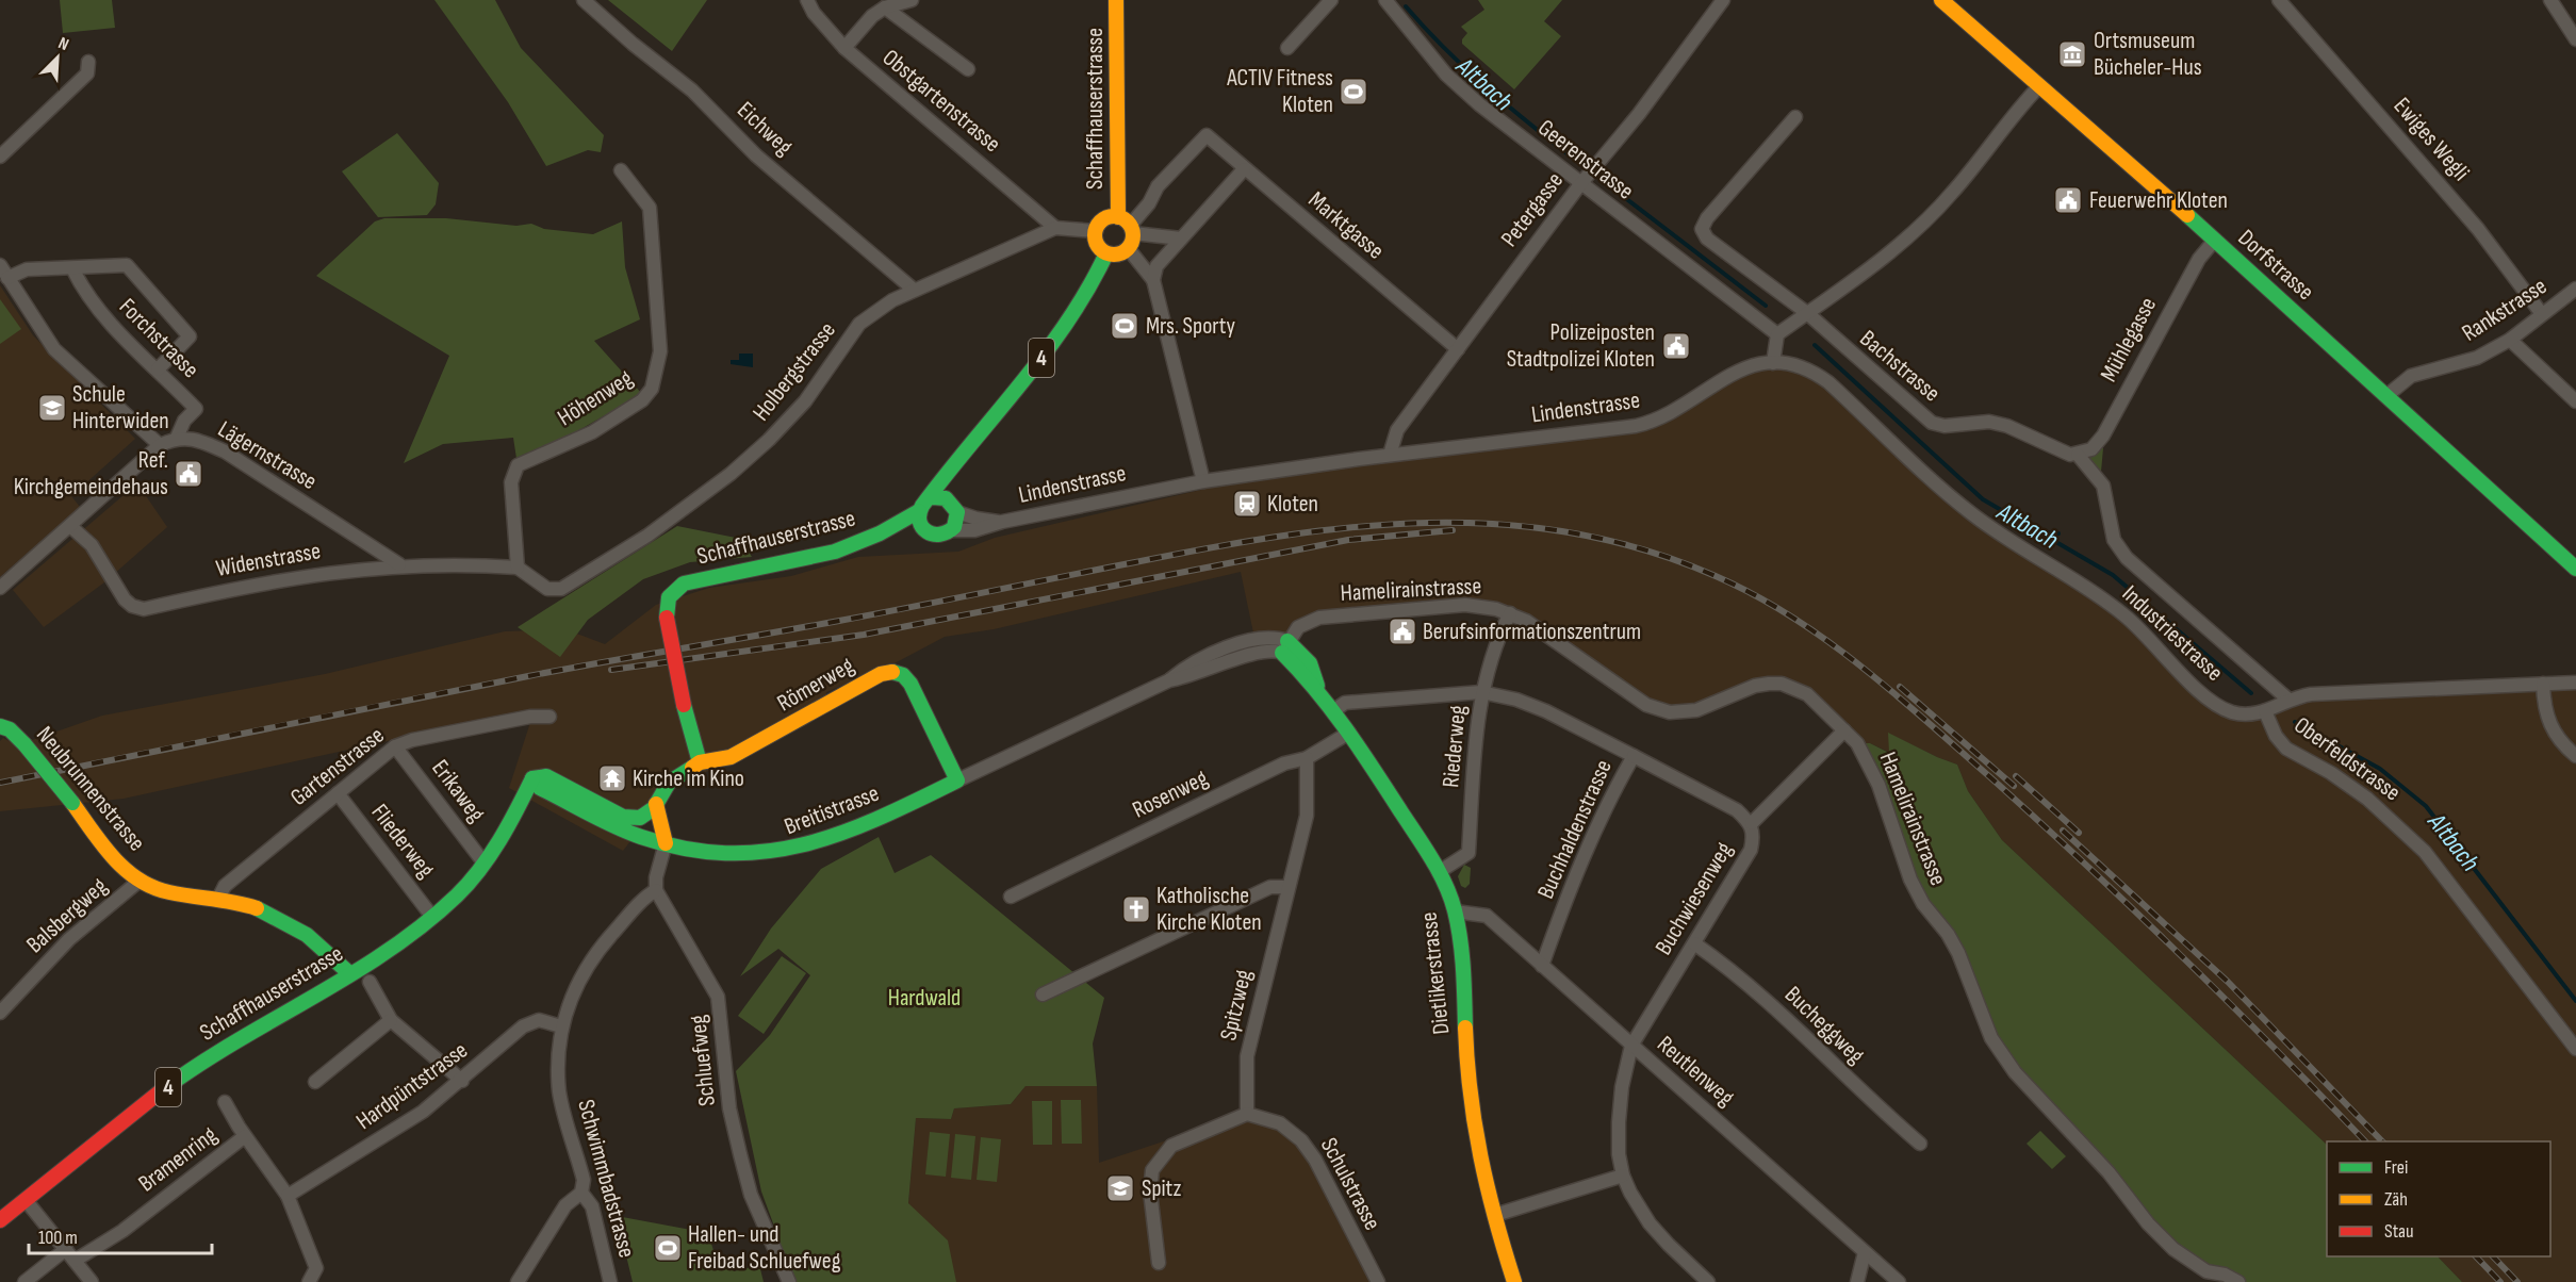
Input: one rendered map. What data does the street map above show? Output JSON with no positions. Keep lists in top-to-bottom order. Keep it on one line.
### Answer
{"streets":{"main road":["Schaffhauserstrasse","Dorfstrasse","4","Römerweg","Neubrunnenstrasse","Breitistrasse","Dietlikerstrasse"],"street":["Obstgartenstrasse","Eichweg","Ewiges Wegli","Geerenstrasse","Petergasse","Marktgasse","Rankstrasse","Forchstrasse","Mühlegasse","Bachstrasse","Holbergstrasse","Höhenweg","Lindenstrasse","Lägernstrasse","Widenstrasse","Hamelirainstrasse","Industriestrasse","Riederweg","Oberfeldstrasse","Gartenstrasse","Erikaweg","Rosenweg","Buchhaldenstrasse","Fliederweg","Buchwiesenweg","Balsbergweg","Spitzweg","Bucheggweg","Schluefweg","Reutlenweg","Hardpüntstrasse","Bramenring","Schwimmbadstrasse","Schulstrasse"]},"crossings":[["Obstgartenstrasse","Holbergstrasse"],["Schaffhauserstrasse","Marktgasse"],["Schaffhauserstrasse","4"],["Schaffhauserstrasse","Holbergstrasse"],["Schaffhauserstrasse","Lindenstrasse"],["Schaffhauserstrasse","Römerweg"],["Schaffhauserstrasse","Neubrunnenstrasse"],["Schaffhauserstrasse","Erikaweg"],["Schaffhauserstrasse","Breitistrasse"],["Schaffhauserstrasse","Fliederweg"],["Eichweg","Holbergstrasse"],["Ewiges Wegli","Rankstrasse"],["Geerenstrasse","Petergasse"],["Petergasse","Marktgasse"],["Petergasse","Lindenstrasse"],["Marktgasse","4"],["Marktgasse","Holbergstrasse"],["Dorfstrasse","Rankstrasse"],["Dorfstrasse","Mühlegasse"],["Forchstrasse","Lägernstrasse"],["Mühlegasse","Bachstrasse"],["4","Holbergstrasse"],["4","Lindenstrasse"],["Holbergstrasse","Höhenweg"],["Holbergstrasse","Widenstrasse"],["Höhenweg","Widenstrasse"],["Lindenstrasse","Industriestrasse"],["Lägernstrasse","Widenstrasse"],["Hamelirainstrasse","Riederweg"],["Hamelirainstrasse","Breitistrasse"],["Hamelirainstrasse","Dietlikerstrasse"],["Industriestrasse","Oberfeldstrasse"],["Römerweg","Breitistrasse"],["Riederweg","Buchhaldenstrasse"],["Riederweg","Dietlikerstrasse"],["Gartenstrasse","Neubrunnenstrasse"],["Gartenstrasse","Erikaweg"],["Gartenstrasse","Fliederweg"],["Neubrunnenstrasse","Balsbergweg"],["Rosenweg","Dietlikerstrasse"],["Rosenweg","Spitzweg"],["Breitistrasse","Dietlikerstrasse"],["Buchhaldenstrasse","Buchwiesenweg"],["Buchhaldenstrasse","Dietlikerstrasse"],["Buchhaldenstrasse","Reutlenweg"],["Buchwiesenweg","Bucheggweg"],["Buchwiesenweg","Reutlenweg"],["Dietlikerstrasse","Reutlenweg"],["Spitzweg","Schulstrasse"],["Schluefweg","Schwimmbadstrasse"],["Hardpüntstrasse","Bramenring"],["Hardpüntstrasse","Schwimmbadstrasse"]],"water":["Altbach"],"parks":["Hardwald"],"places":{"museum":["Ortsmuseum Bücheler-Hus"],"sports":["ACTIV Fitness Kloten","Mrs. Sporty","Hallen- und Freibad Schluefweg"],"public building":["Feuerwehr Kloten","Polizeiposten Stadtpolizei Kloten","Ref. Kirchgemeindehaus","Berufsinformationszentrum"],"school or university":["Schule Hinterwiden","Spitz"],"station":["Kloten"],"temple":["Kirche im Kino"],"church":["Katholische Kirche Kloten"]},"legend":["Frei","Zäh","Stau"],"scale_bar":"100 m","north":"top right"}
